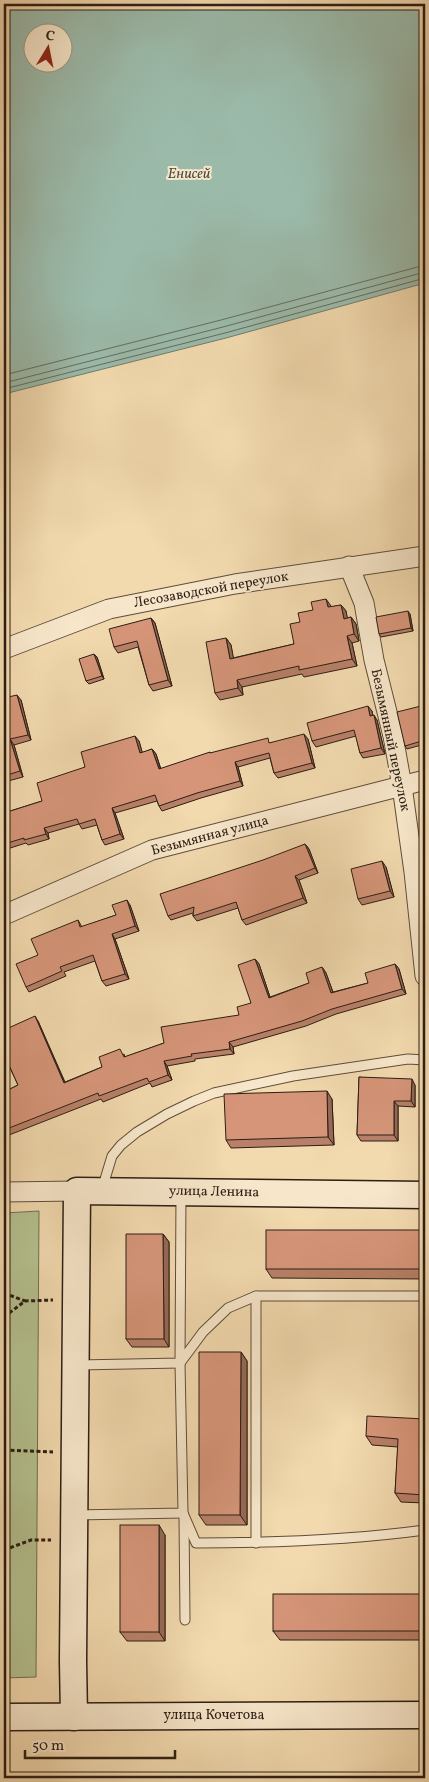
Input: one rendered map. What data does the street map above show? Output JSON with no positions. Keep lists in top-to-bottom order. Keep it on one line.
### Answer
{"streets":{"street":["Лесозаводской переулок","Безымянный переулок","Безымянная улица","улица Ленина","улица Кочетова"]},"crossings":[["Лесозаводской переулок","Безымянный переулок"],["Безымянный переулок","Безымянная улица"]],"water":["Енисей"],"scale_bar":"50 m","north":"top"}
